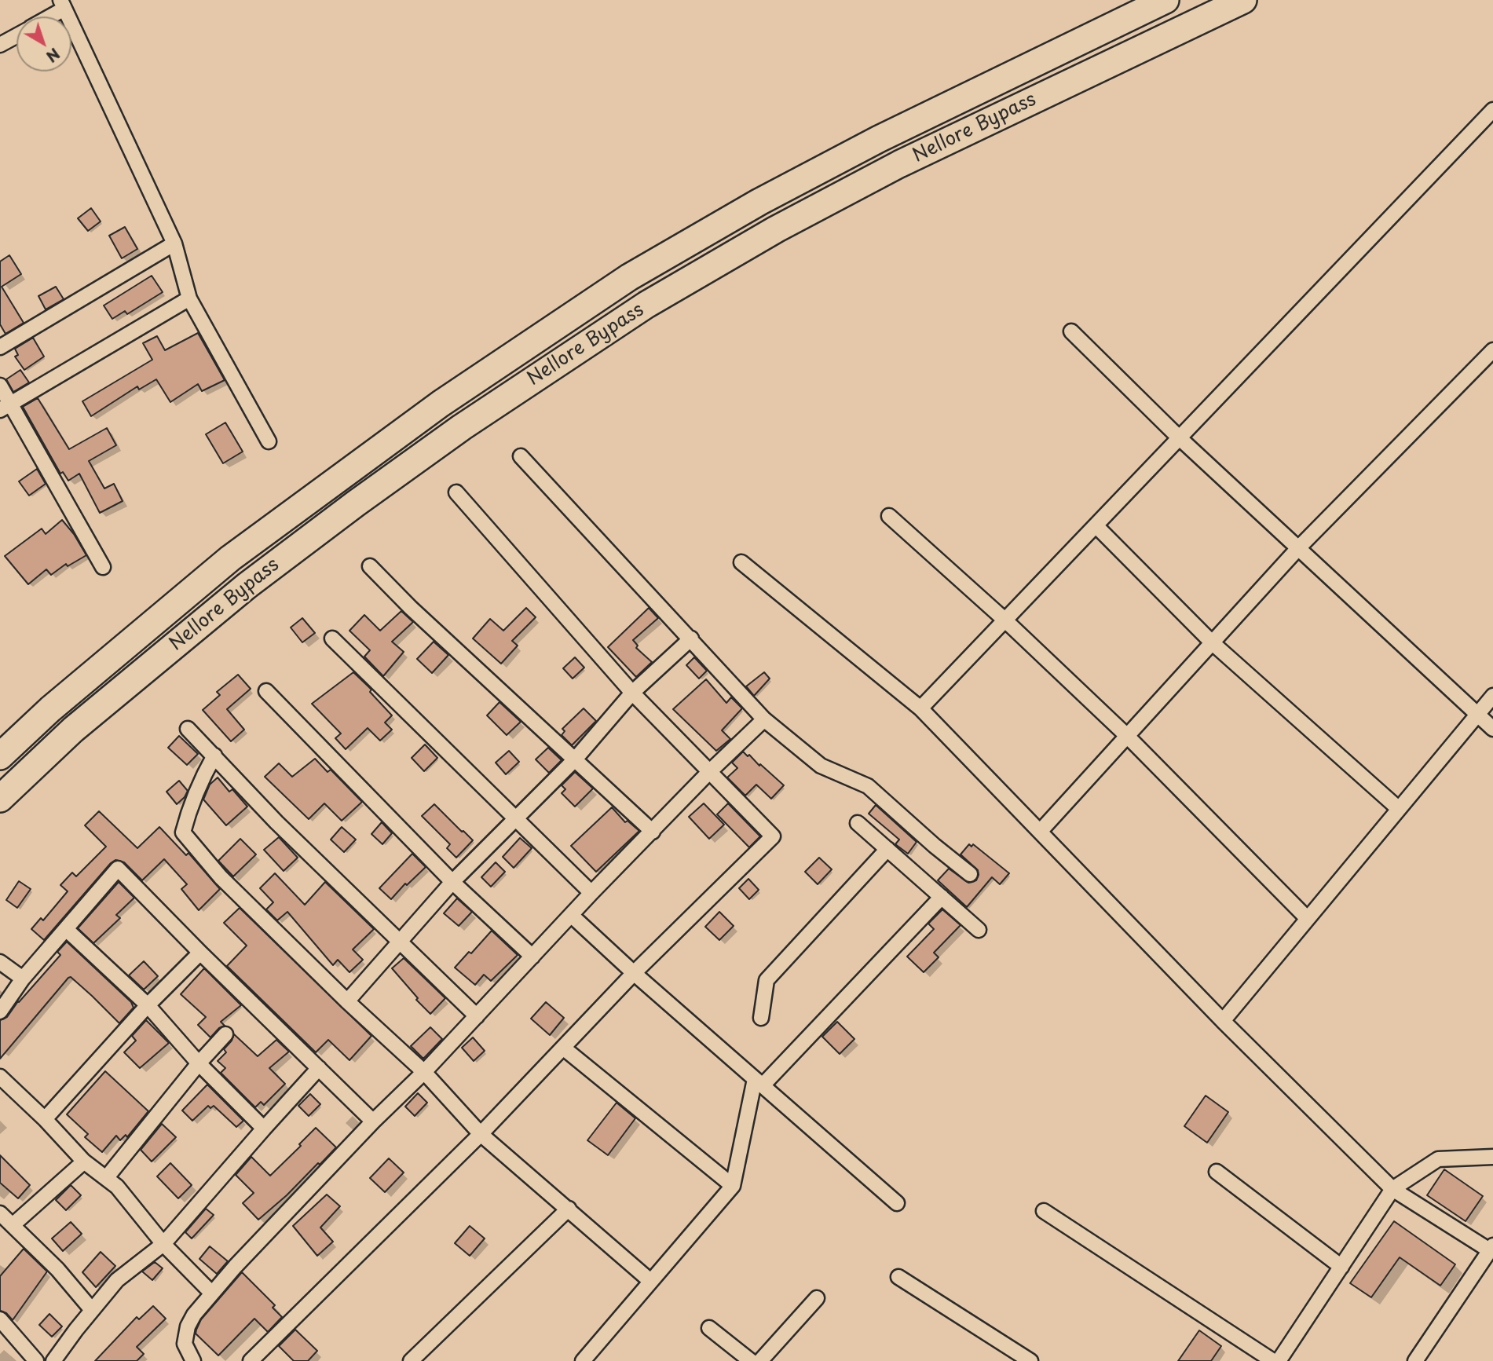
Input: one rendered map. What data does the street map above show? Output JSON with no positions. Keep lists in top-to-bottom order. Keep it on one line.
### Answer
{"streets":{"highway":["Nellore Bypass"]},"north":"bottom right"}
